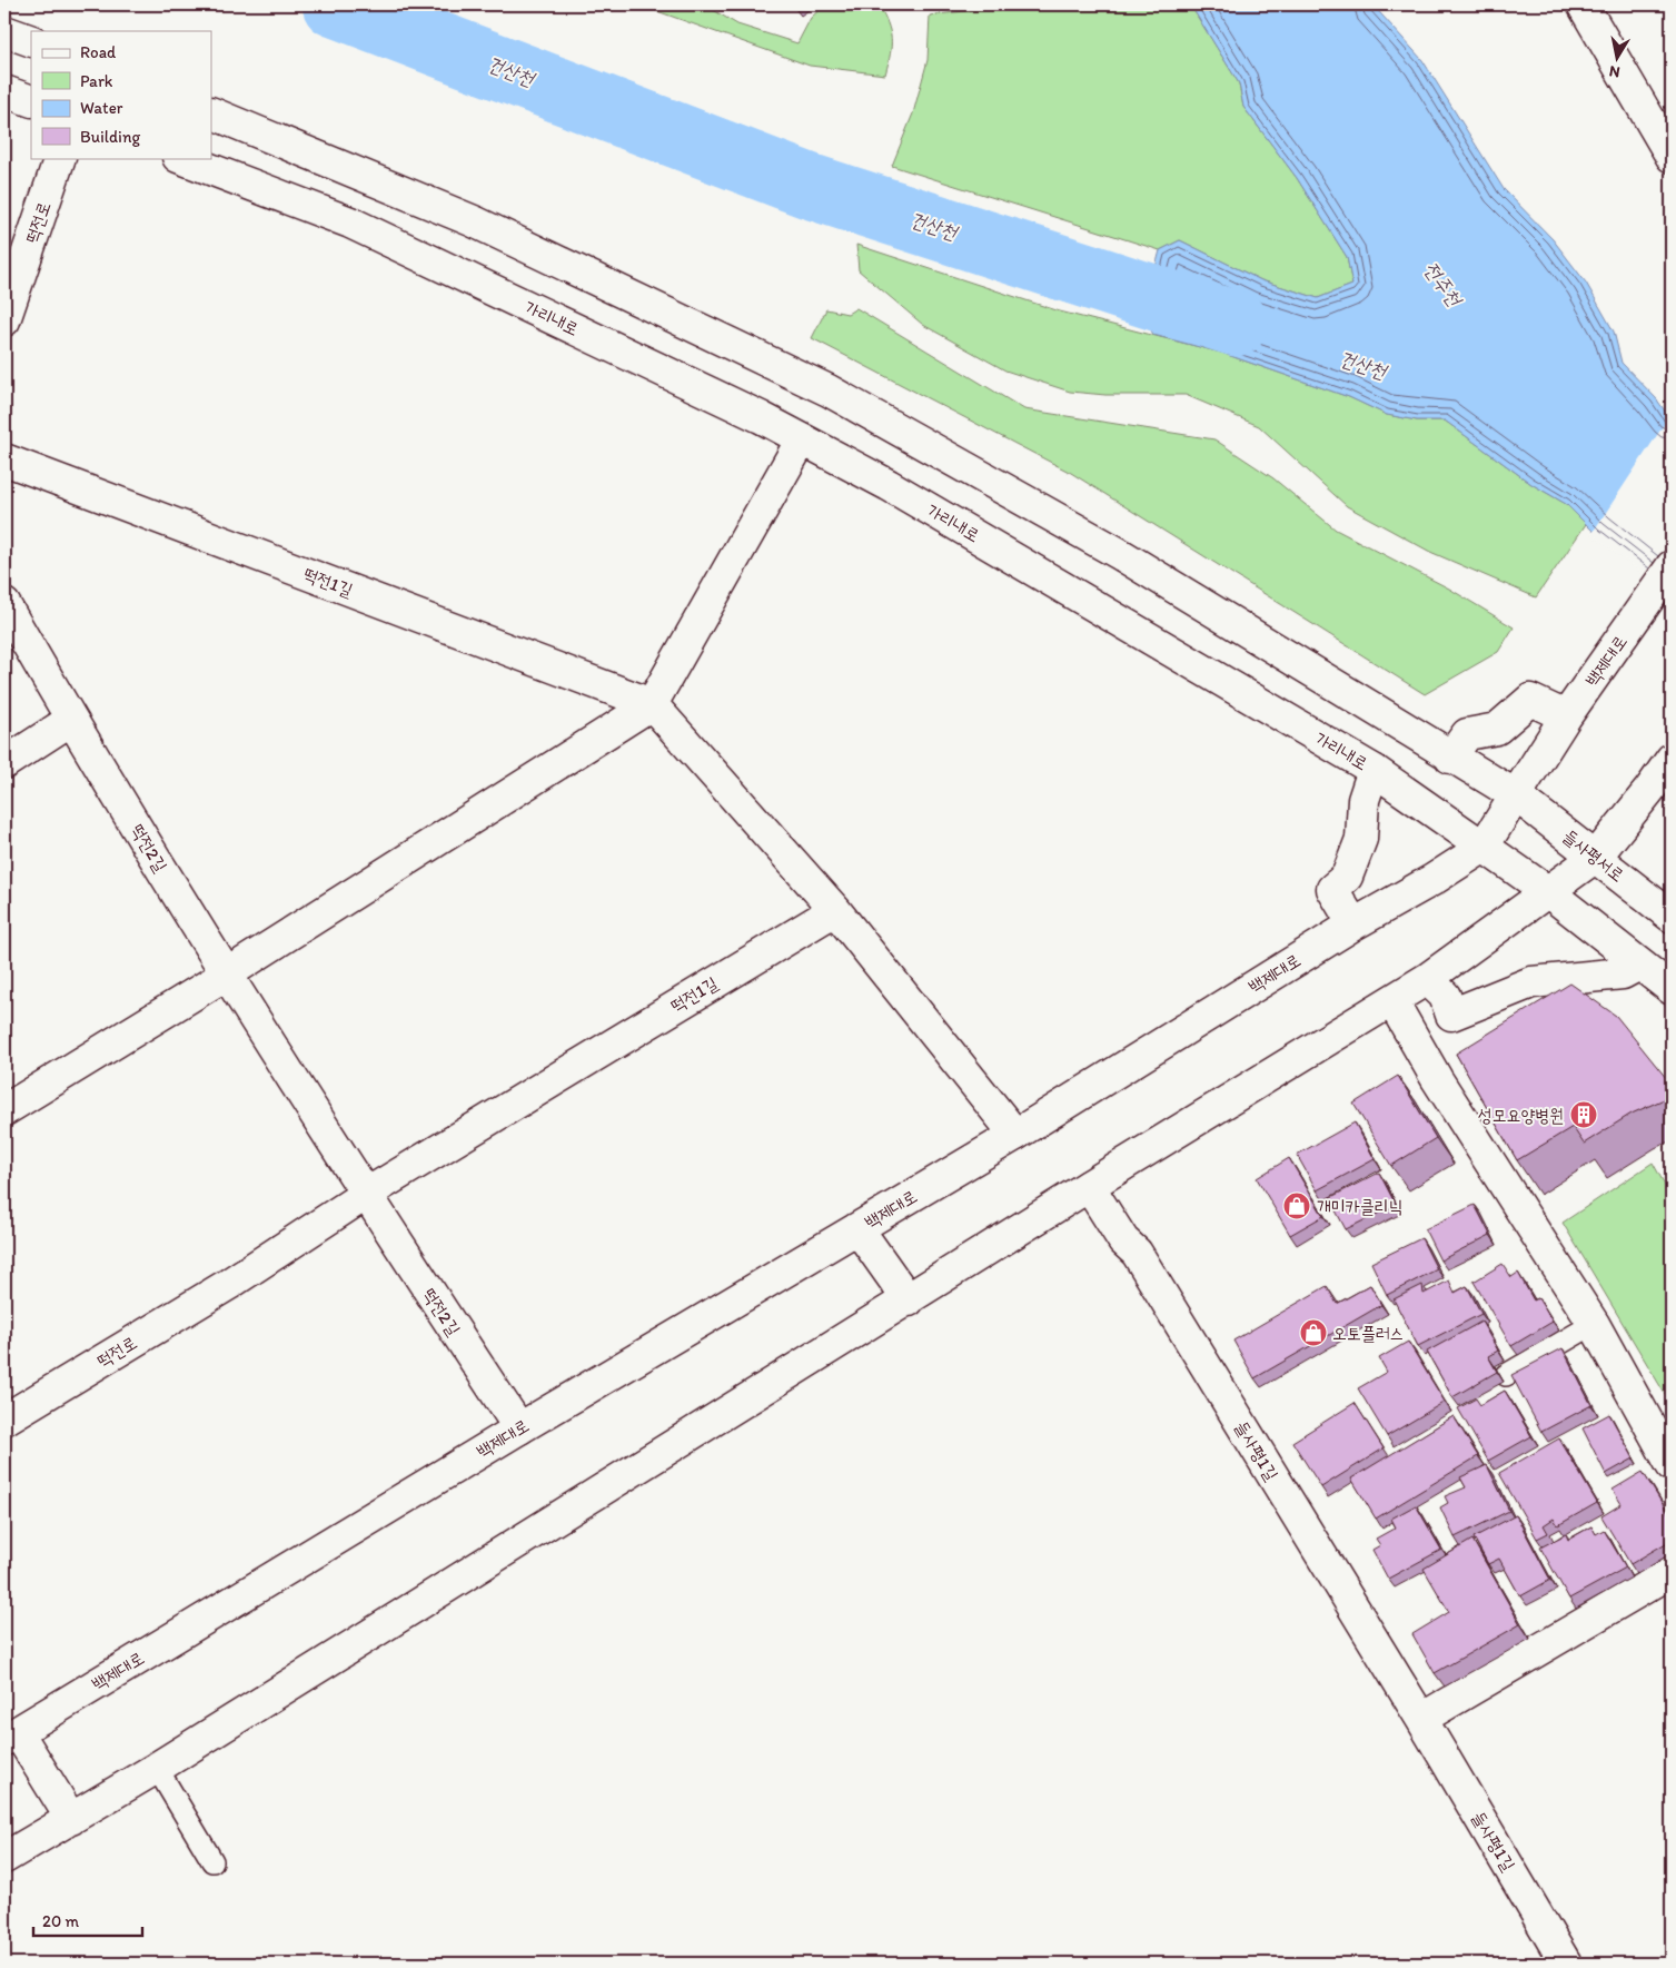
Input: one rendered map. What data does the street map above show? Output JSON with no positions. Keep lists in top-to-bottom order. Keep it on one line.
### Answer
{"streets":{"street":["떡전로","가리내로","떡전1길","백제대로","떡전2길","들사평서로","들사평1길"]},"crossings":[["떡전로","떡전1길"],["떡전로","떡전2길"],["가리내로","백제대로"],["떡전1길","백제대로"],["떡전1길","떡전2길"],["백제대로","떡전2길"],["백제대로","들사평서로"]],"water":["건산천","전주천"],"places":{"building":["성모요양병원"],"shop":["개미카클리닉","오토플러스"]},"legend":["Road","Park","Water","Building"],"scale_bar":"20 m","north":"bottom"}
